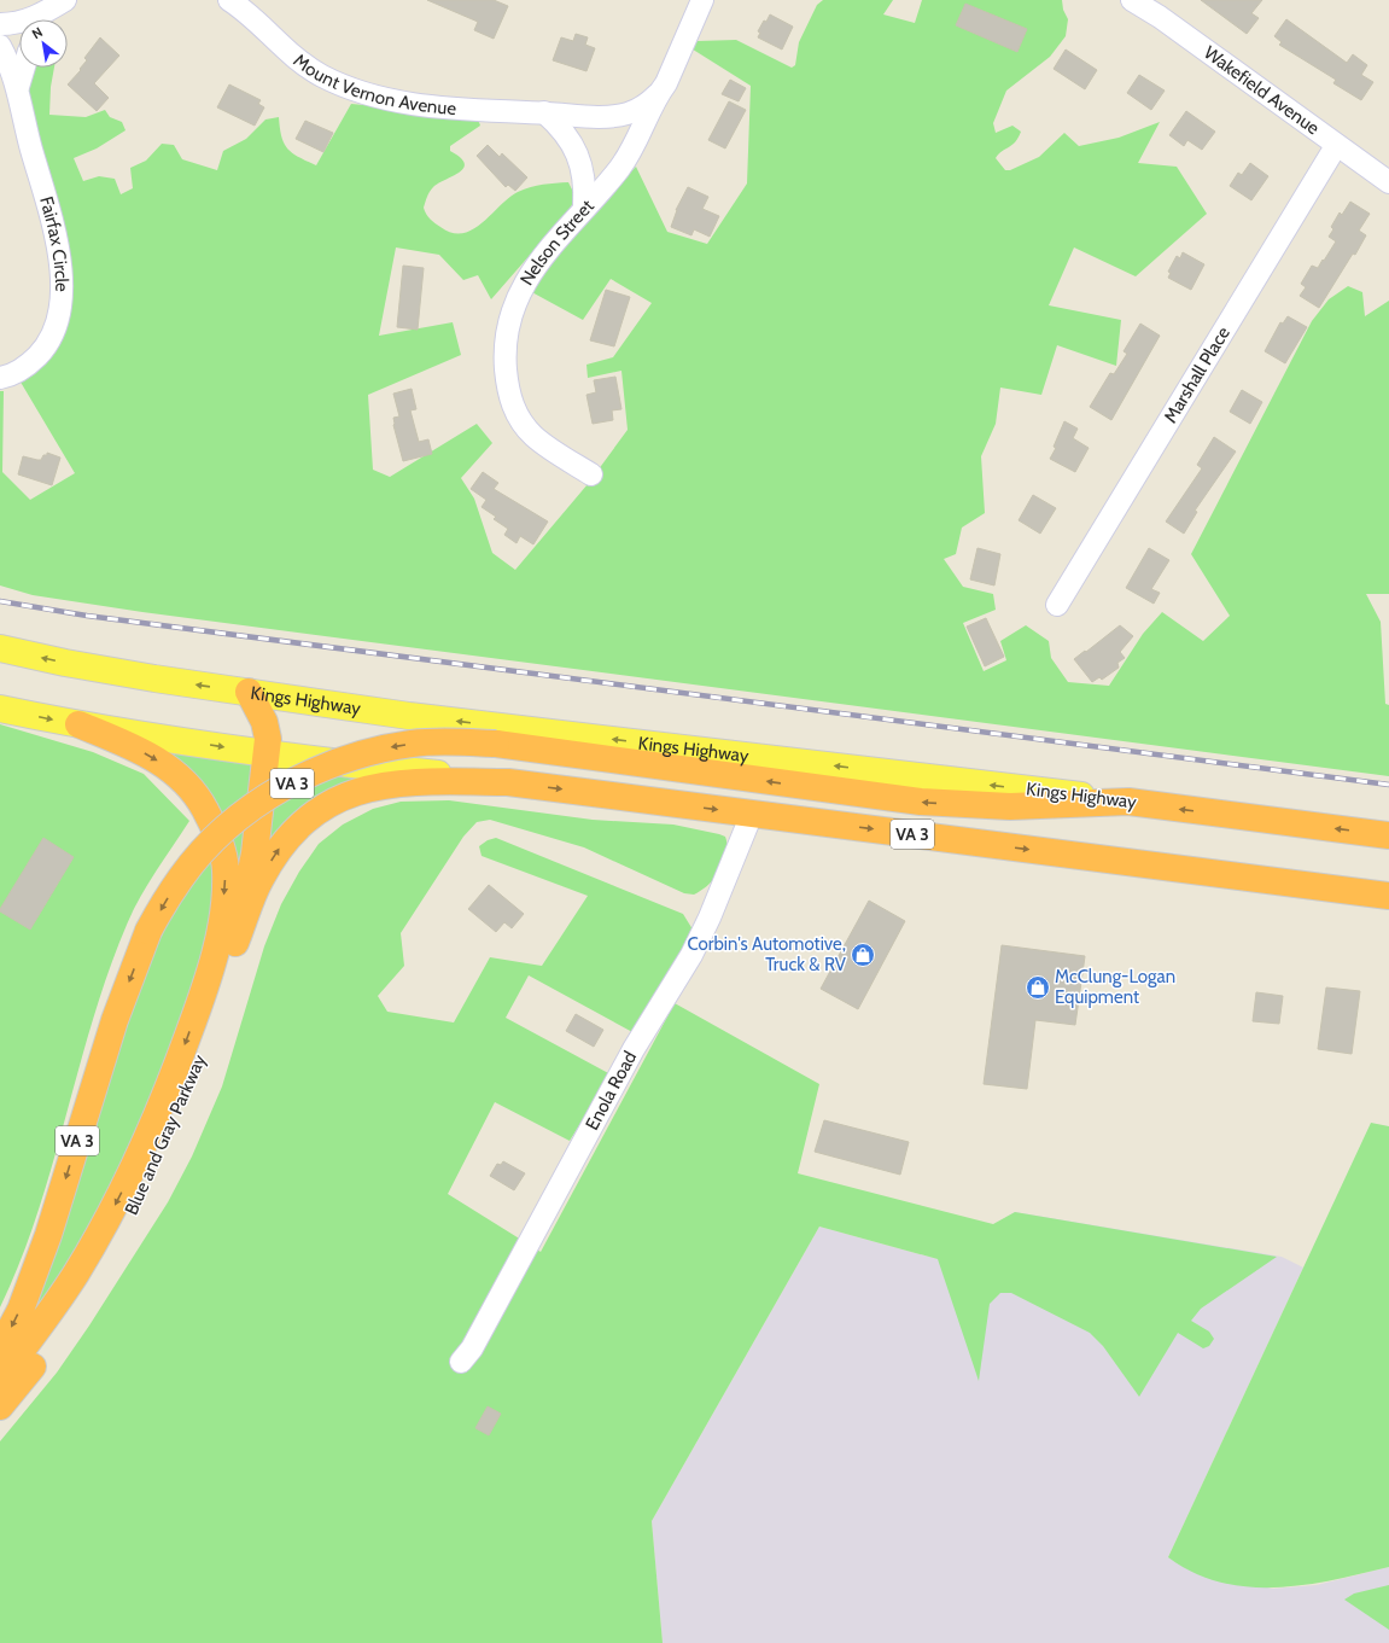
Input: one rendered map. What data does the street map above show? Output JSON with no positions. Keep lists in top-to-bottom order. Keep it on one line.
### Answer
{"streets":{"highway":["Kings Highway","VA 3","Blue and Gray Parkway"],"street":["Mount Vernon Avenue","Wakefield Avenue","Nelson Street","Fairfax Circle","Marshall Place","Enola Road"]},"crossings":[["Mount Vernon Avenue","Nelson Street"],["Wakefield Avenue","Marshall Place"],["Kings Highway","VA 3"],["VA 3","Enola Road"],["VA 3","Blue and Gray Parkway"]],"places":{"shop":["Corbin's Automotive, Truck & RV","McClung-Logan Equipment"]},"north":"top left"}
